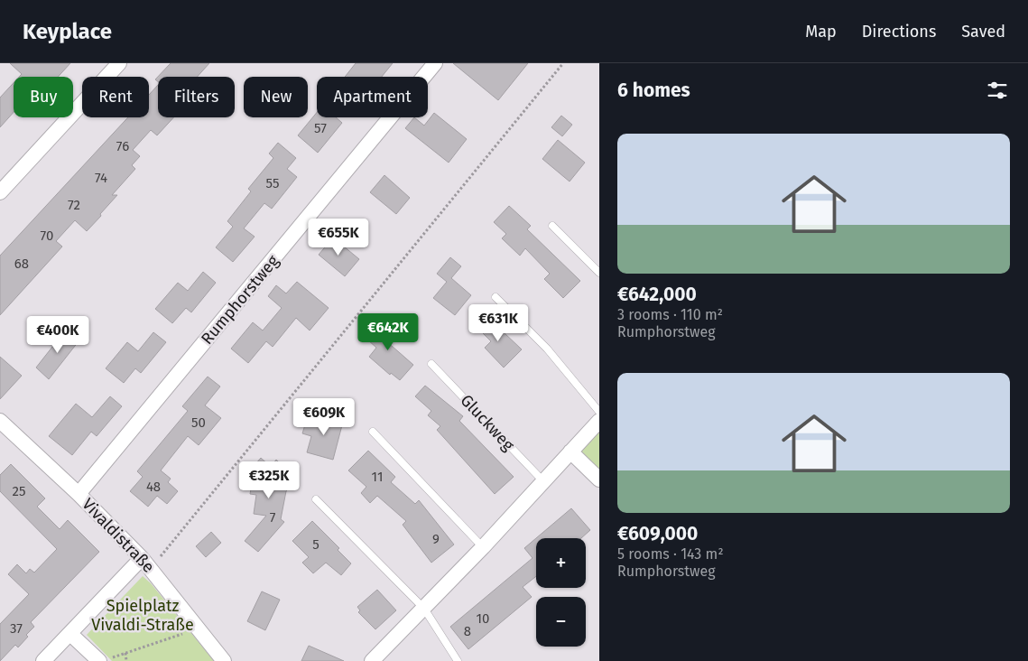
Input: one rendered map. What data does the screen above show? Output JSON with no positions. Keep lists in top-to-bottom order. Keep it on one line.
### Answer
{"streets":{"street":["Rumphorstweg","Vivaldistraße"],"lane":["Gluckweg"]},"crossings":[["Rumphorstweg","Vivaldistraße"]],"parks":["Spielplatz Vivaldi-Straße"],"house_numbers":["57","76","74","55","72","70","68","50","11","48","25","7","9","5","10","37","8"],"page":{"header":"Keyplace","nav":["Map","Directions","Saved"],"heading":"6 homes","chip":["Buy","Rent","Filters","New","Apartment"],"list":[{"name":"€642,000","note":"3 rooms · 110 m² · Rumphorstweg"},{"name":"€609,000","note":"5 rooms · 143 m² · Rumphorstweg"}],"price":["€655K","€631K","€642K","€400K","€609K","€325K"],"map_buttons":["+","−"]}}
